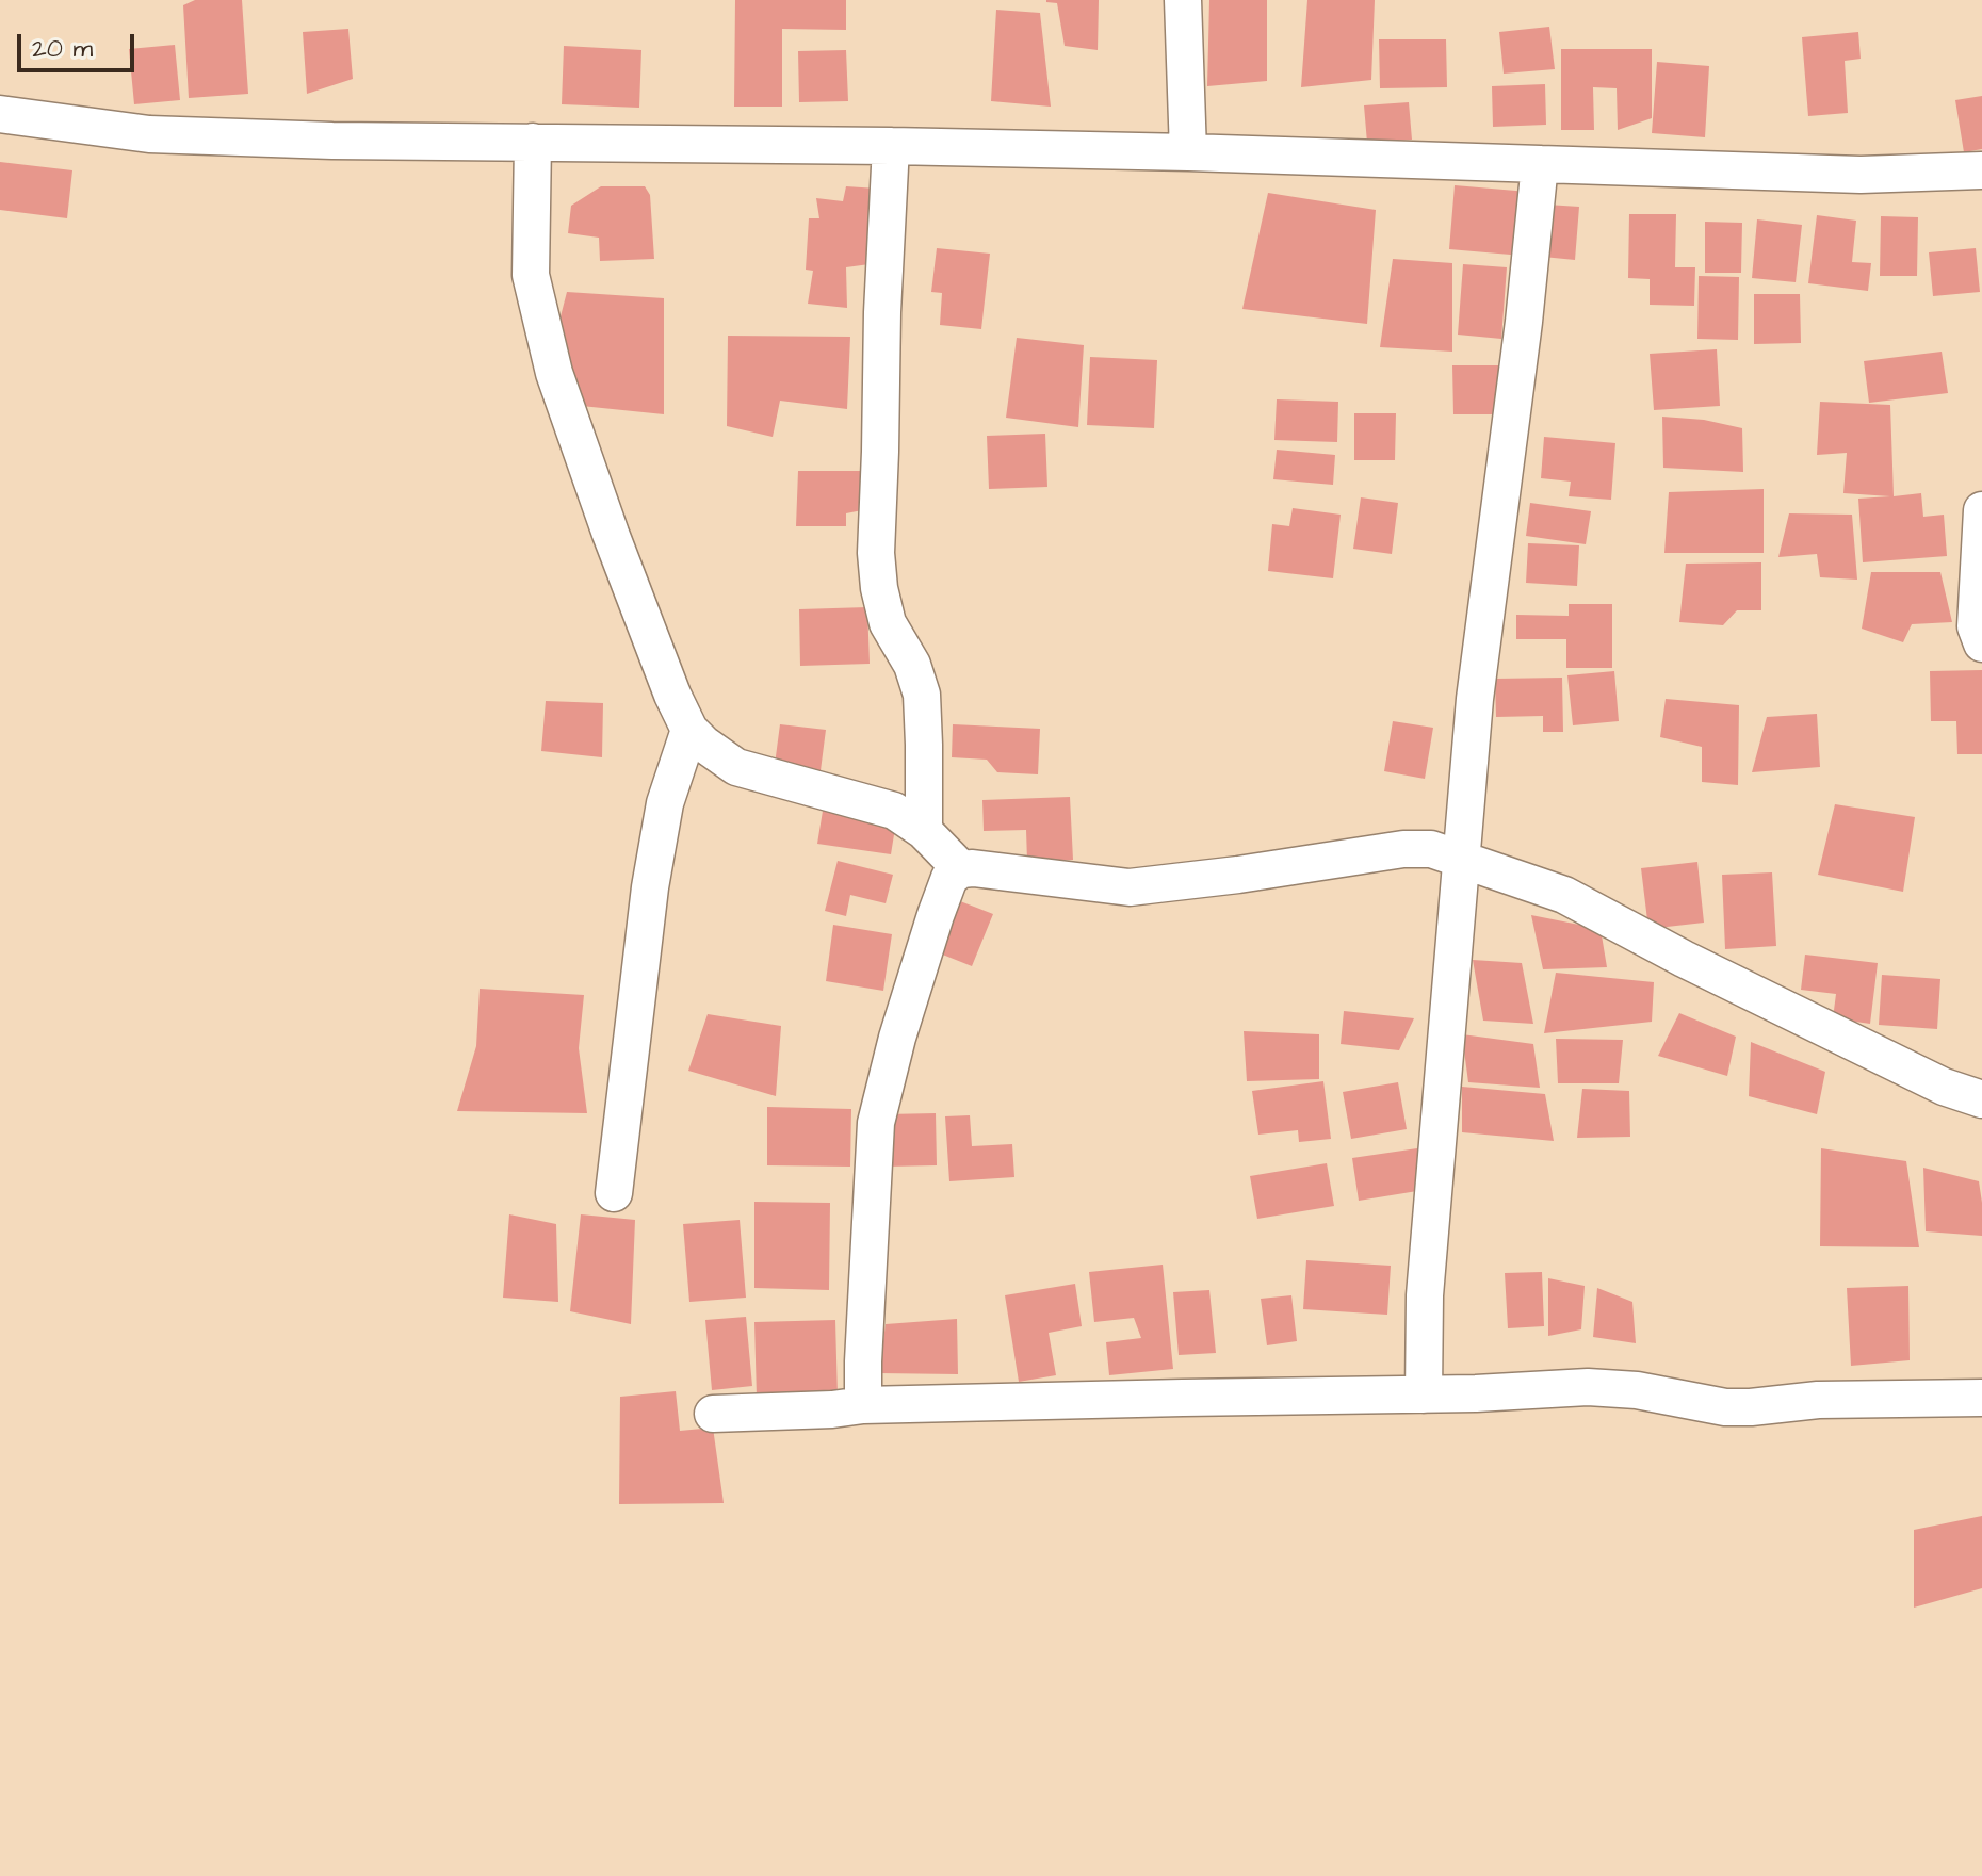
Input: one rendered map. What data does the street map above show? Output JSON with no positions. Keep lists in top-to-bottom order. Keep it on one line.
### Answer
{"scale_bar":"20 m"}
